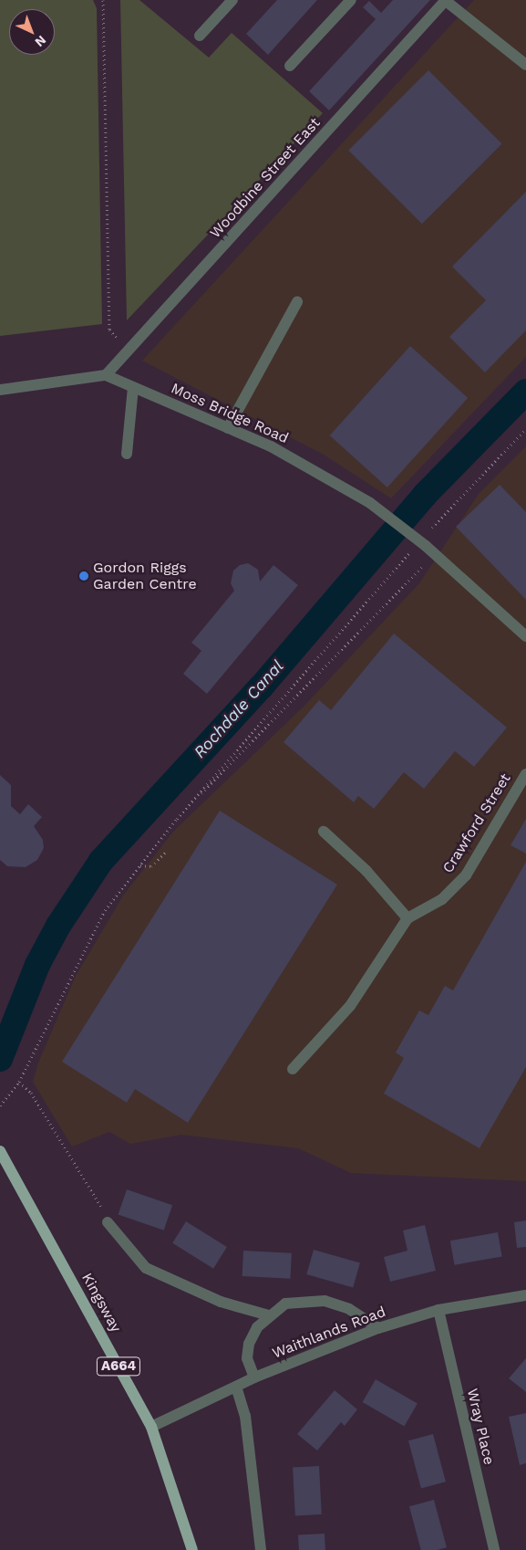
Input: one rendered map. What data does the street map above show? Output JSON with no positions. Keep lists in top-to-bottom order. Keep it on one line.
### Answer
{"streets":{"main road":["Kingsway","A664"],"street":["Woodbine Street East","Moss Bridge Road","Crawford Street","Waithlands Road","Wray Place"]},"crossings":[["Woodbine Street East","Moss Bridge Road"],["Kingsway","Waithlands Road"],["Waithlands Road","Wray Place"]],"water":["Rochdale Canal"],"places":["Gordon Riggs Garden Centre"],"north":"bottom right"}
